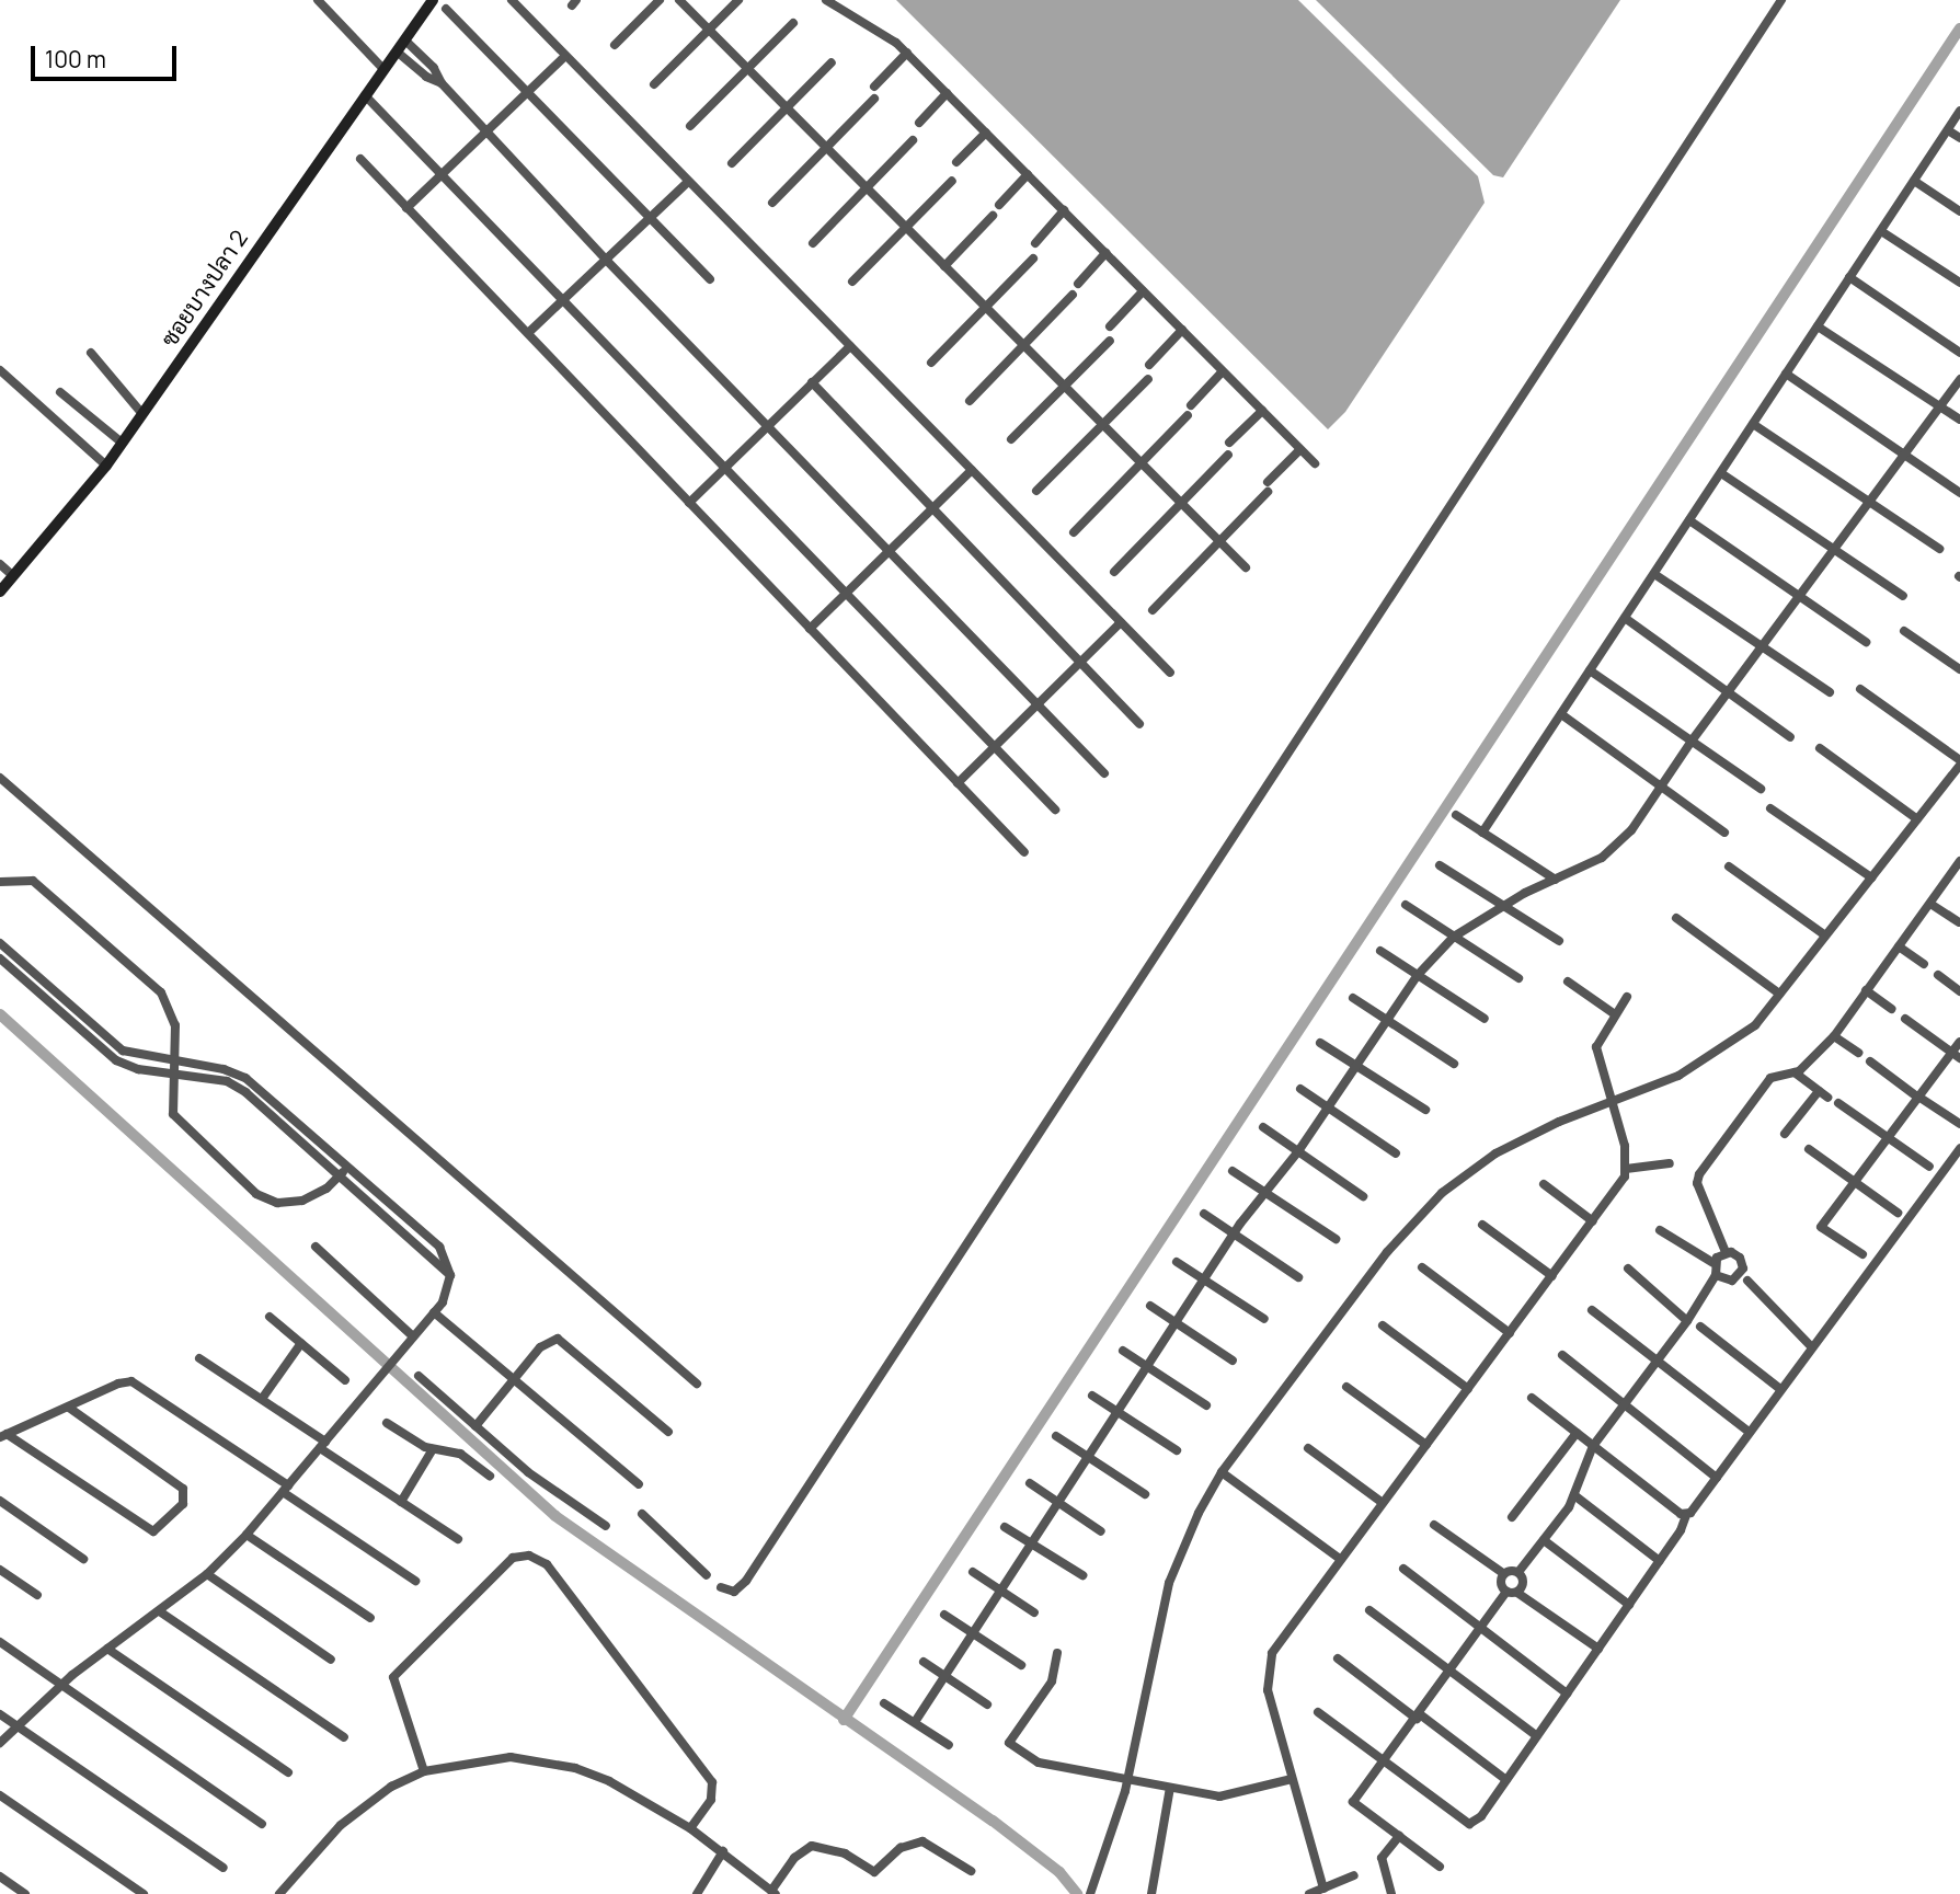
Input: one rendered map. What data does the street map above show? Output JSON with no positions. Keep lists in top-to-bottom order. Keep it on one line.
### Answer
{"streets":{"street":["ซอยบางปลา 2"]},"scale_bar":"100 m"}
